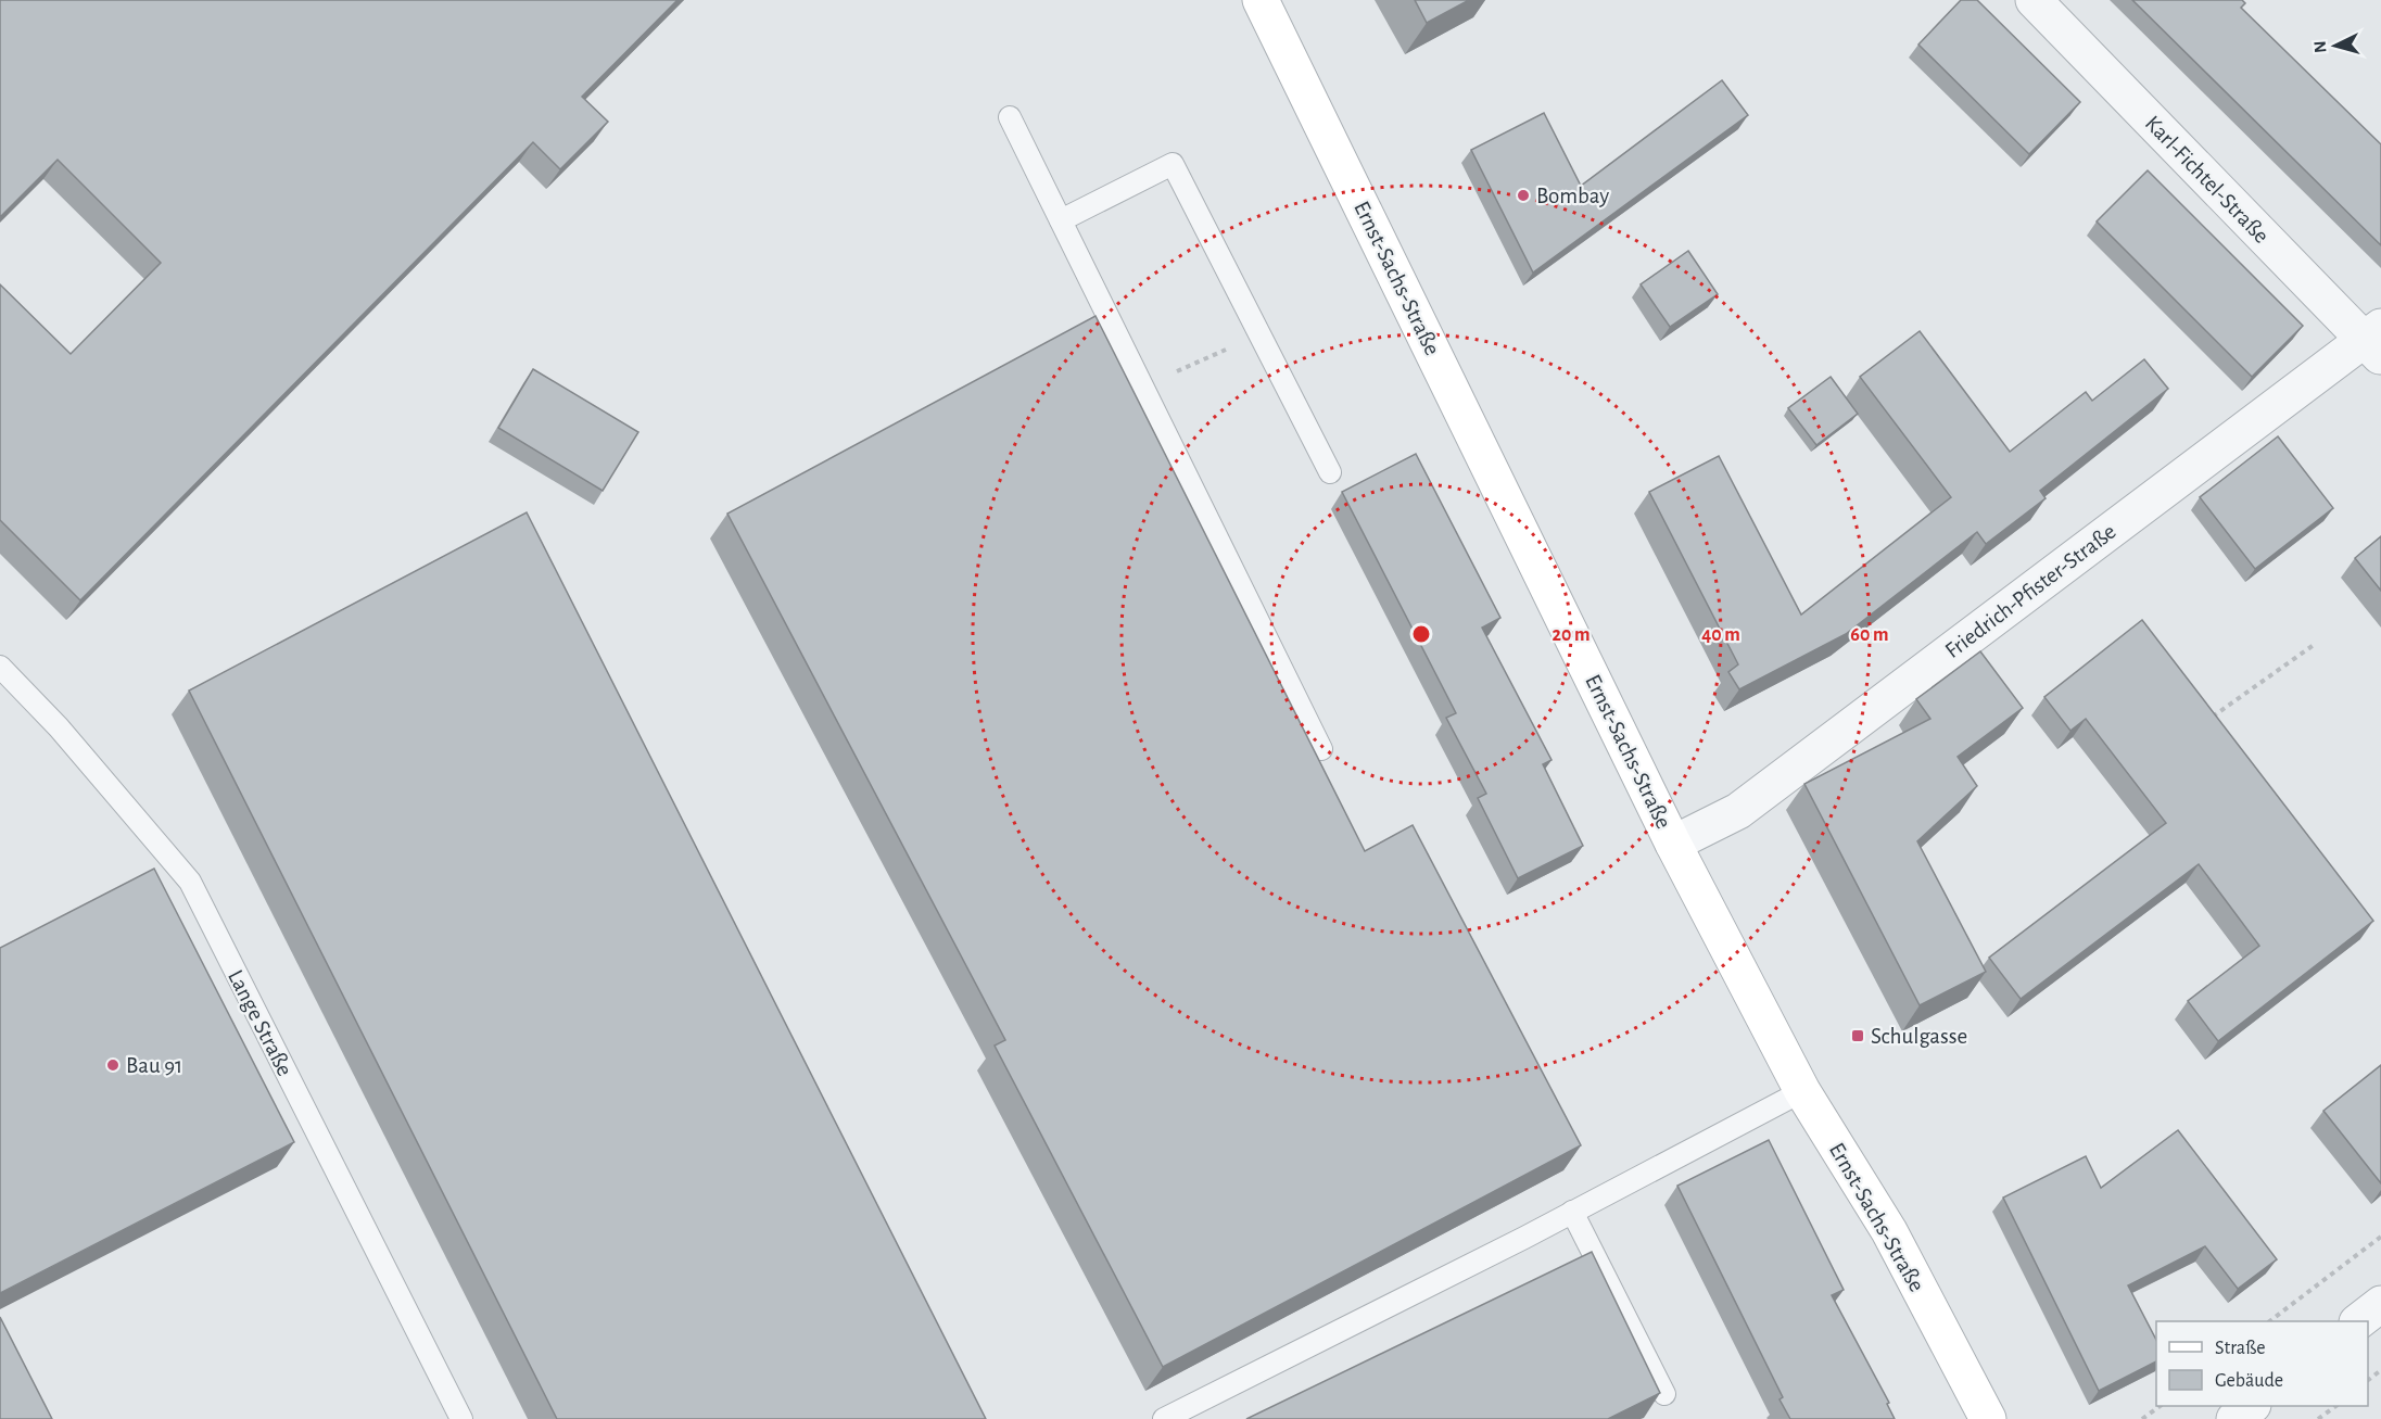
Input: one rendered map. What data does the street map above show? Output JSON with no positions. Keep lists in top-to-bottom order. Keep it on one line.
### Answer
{"streets":{"main road":["Ernst-Sachs-Straße"],"street":["Karl-Fichtel-Straße","Friedrich-Pfister-Straße"],"lane":["Lange Straße"]},"crossings":[["Karl-Fichtel-Straße","Friedrich-Pfister-Straße"],["Ernst-Sachs-Straße","Friedrich-Pfister-Straße"]],"places":{"other":["Bombay","Bau 91"],"transit":["Schulgasse"]},"legend":["Straße","Gebäude"],"north":"left","rings":["20 m","40 m","60 m"]}
